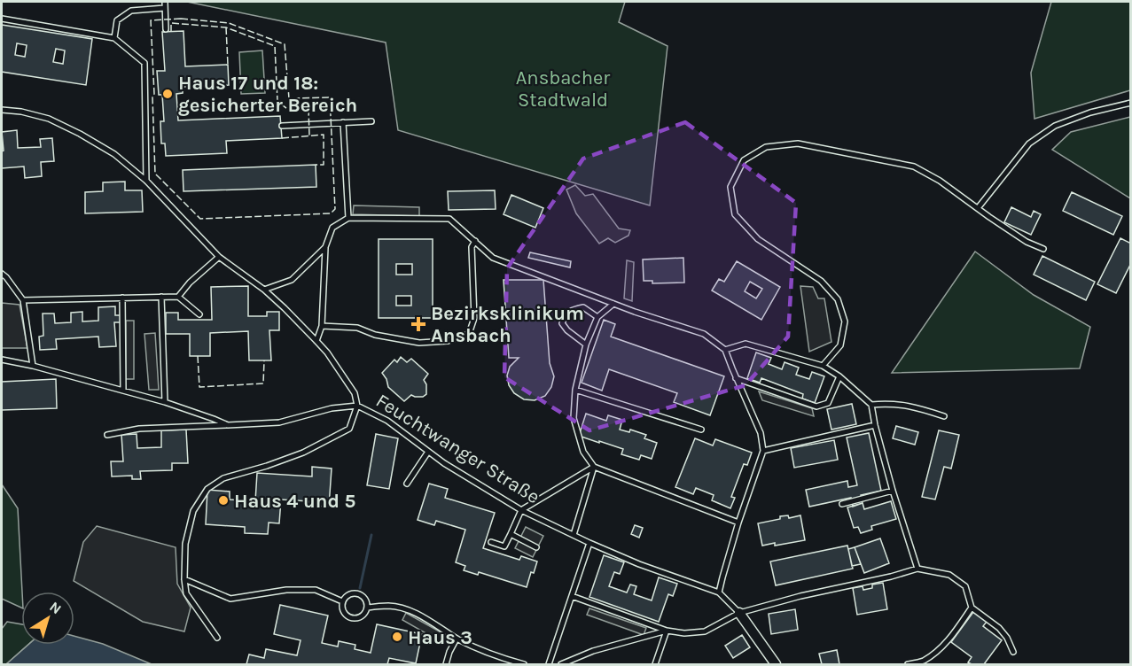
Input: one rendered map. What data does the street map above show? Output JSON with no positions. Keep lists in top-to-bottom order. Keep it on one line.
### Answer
{"streets":{"street":["Feuchtwanger Straße"]},"parks":["Ansbacher Stadtwald"],"places":{"other":["Haus 17 und 18: gesicherter Bereich","Haus 4 und 5","Haus 3"],"health":["Bezirksklinikum Ansbach"]},"north":"top right"}
